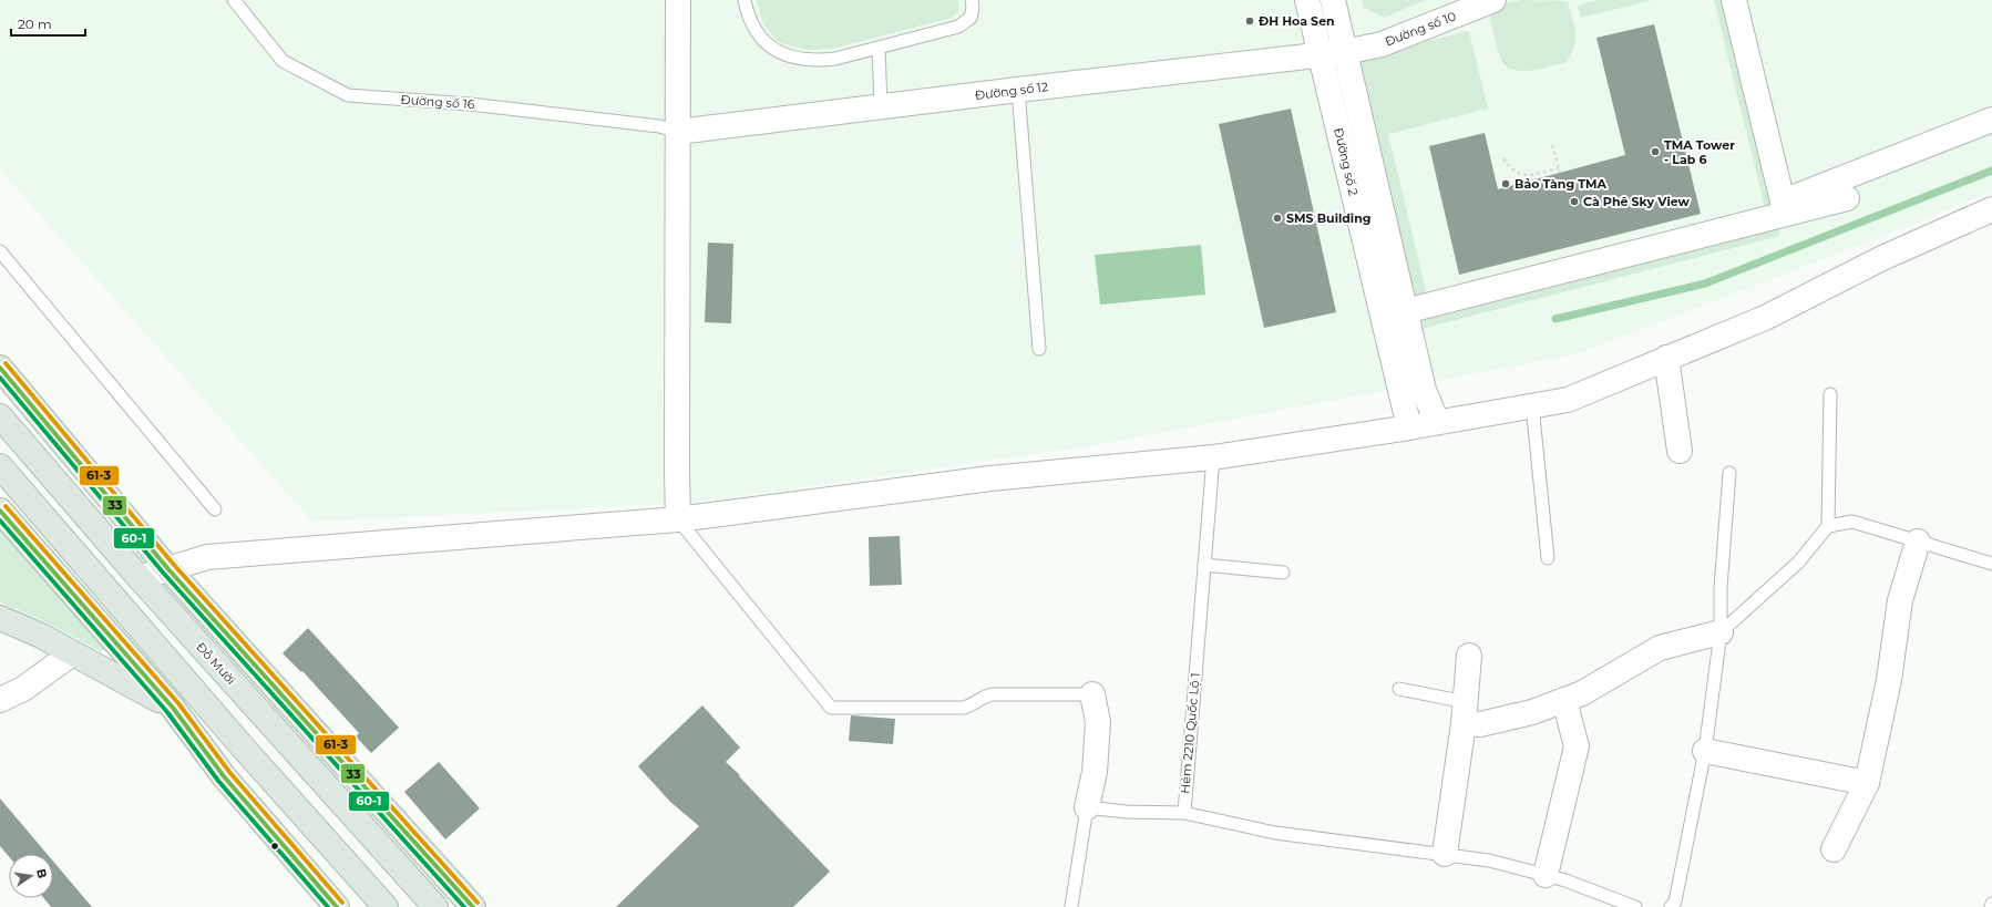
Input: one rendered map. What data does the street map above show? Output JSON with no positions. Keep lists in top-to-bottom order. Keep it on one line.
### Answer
{"streets":{"highway":["Đỗ Mười"],"street":["Đường số 10","Đường số 12","Đường số 2"],"lane":["Đường số 16","Hẻm 2210 Quốc Lộ 1"]},"crossings":[["Đường số 10","Đường số 12"],["Đường số 10","Đường số 2"],["Đường số 12","Đường số 16"],["Đường số 12","Đường số 2"]],"places":["ĐH Hoa Sen","TMA Tower - Lab 6","Bảo Tàng TMA","Cà Phê Sky View","SMS Building"],"lines":["transit line 61-3","transit line 33","transit line 60-1"],"scale_bar":"20 m","north":"right"}
